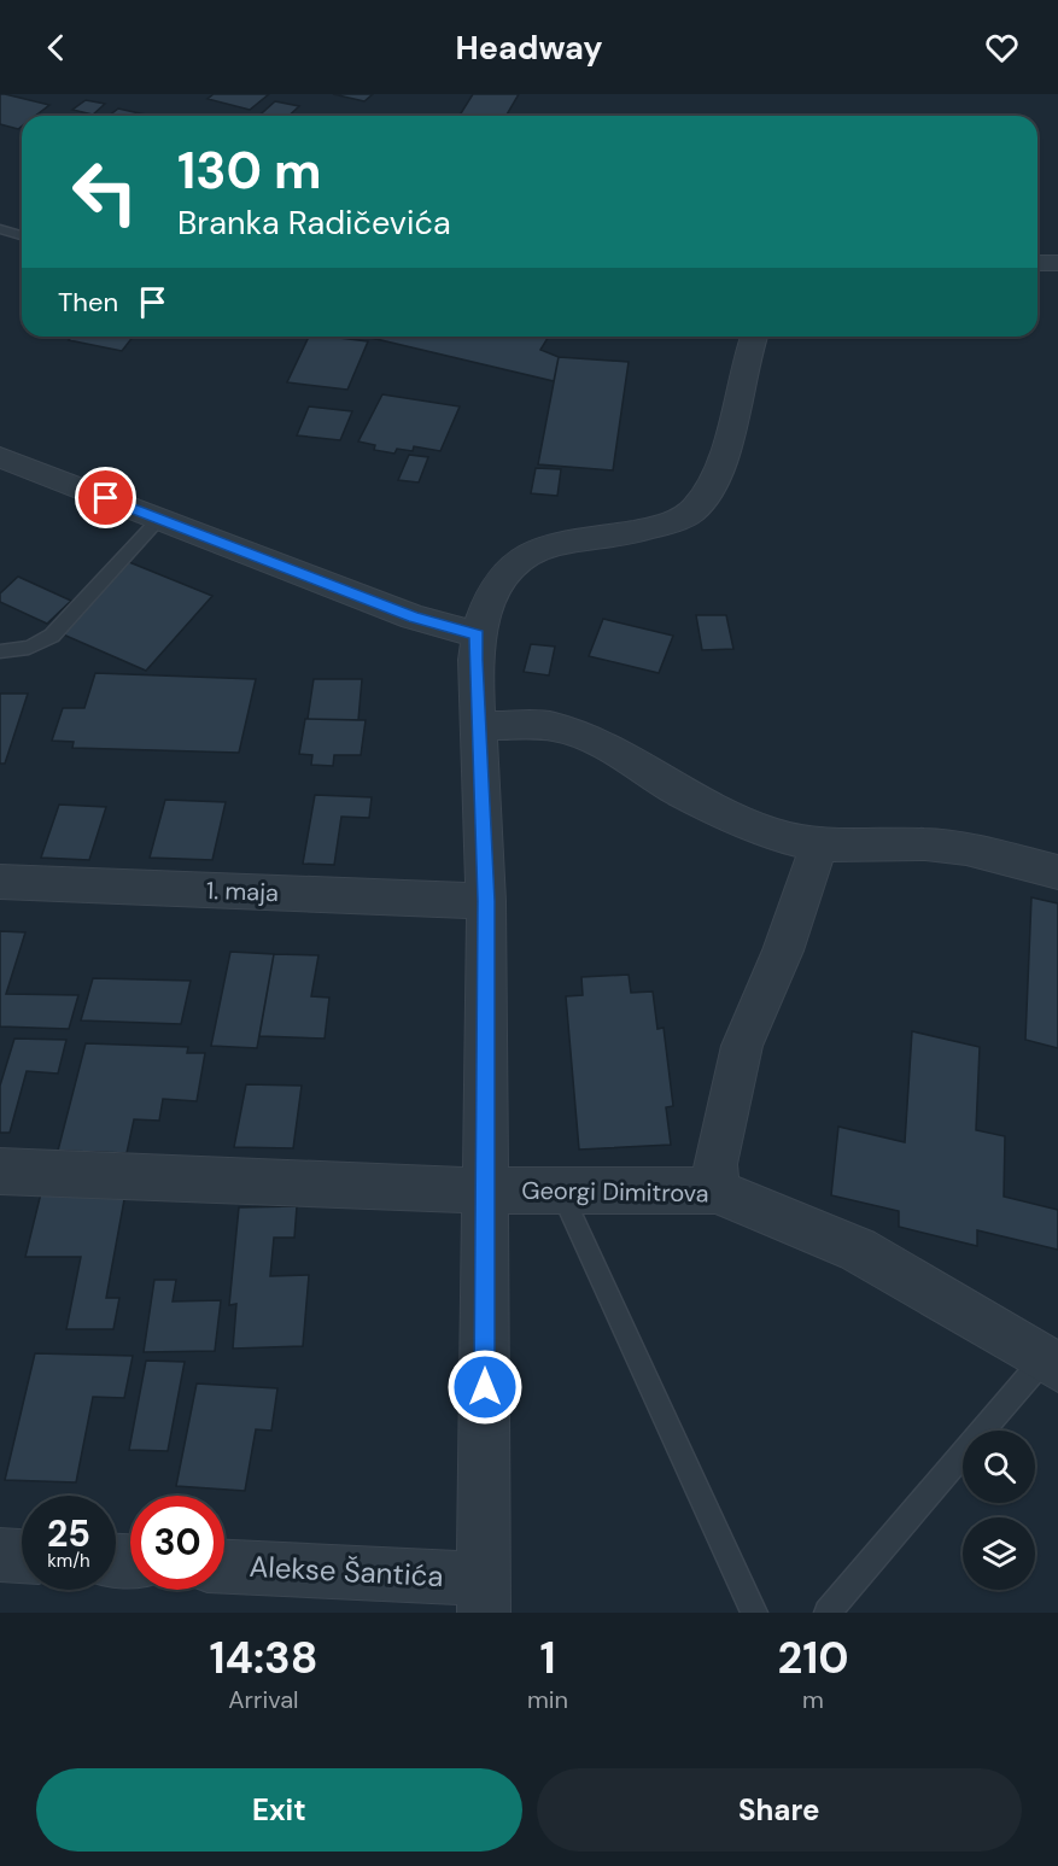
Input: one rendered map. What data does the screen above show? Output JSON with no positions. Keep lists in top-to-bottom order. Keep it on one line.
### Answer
{"streets":{"street":["1. maja","Georgi Dimitrova","Alekse Šantića"]},"page":{"header":"Headway","turn":["130 m","Branka Radičevića"],"then":"Then","speed":"25 km/h","limit":"30","eta":["14:38","Arrival","1","min","210","m"],"buttons":["Exit","Share"]}}
